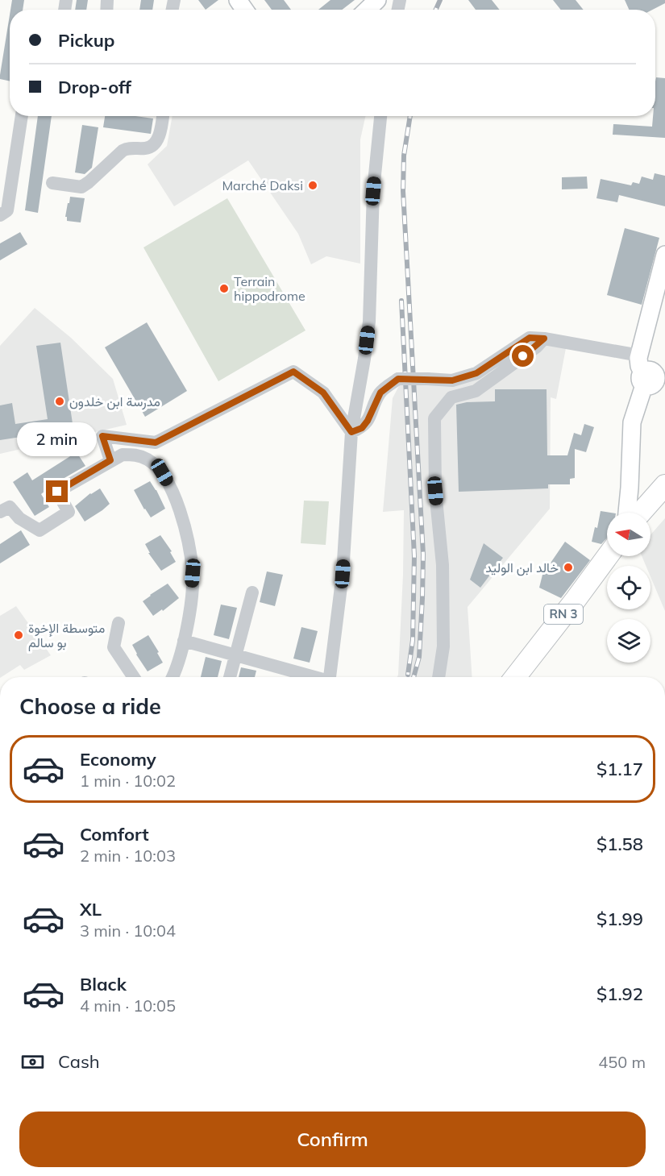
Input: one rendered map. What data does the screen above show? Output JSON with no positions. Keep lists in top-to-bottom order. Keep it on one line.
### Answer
{"streets":{"highway":["RN 3"]},"places":["Marché Daksi","Terrain hippodrome","مدرسة ابن خلدون","خالد ابن الوليد","متوسطة الإخوة بو سالم"],"north":"left","page":{"banner":["Pickup","Drop-off"],"bubble":"2 min","heading":"Choose a ride","list":[{"name":"Economy","note":"1 min · 10:02","value":"$1.17"},{"name":"Comfort","note":"2 min · 10:03","value":"$1.58"},{"name":"XL","note":"3 min · 10:04","value":"$1.99"},{"name":"Black","note":"4 min · 10:05","value":"$1.92"}],"pay":["Cash","450 m"],"buttons":"Confirm"}}
